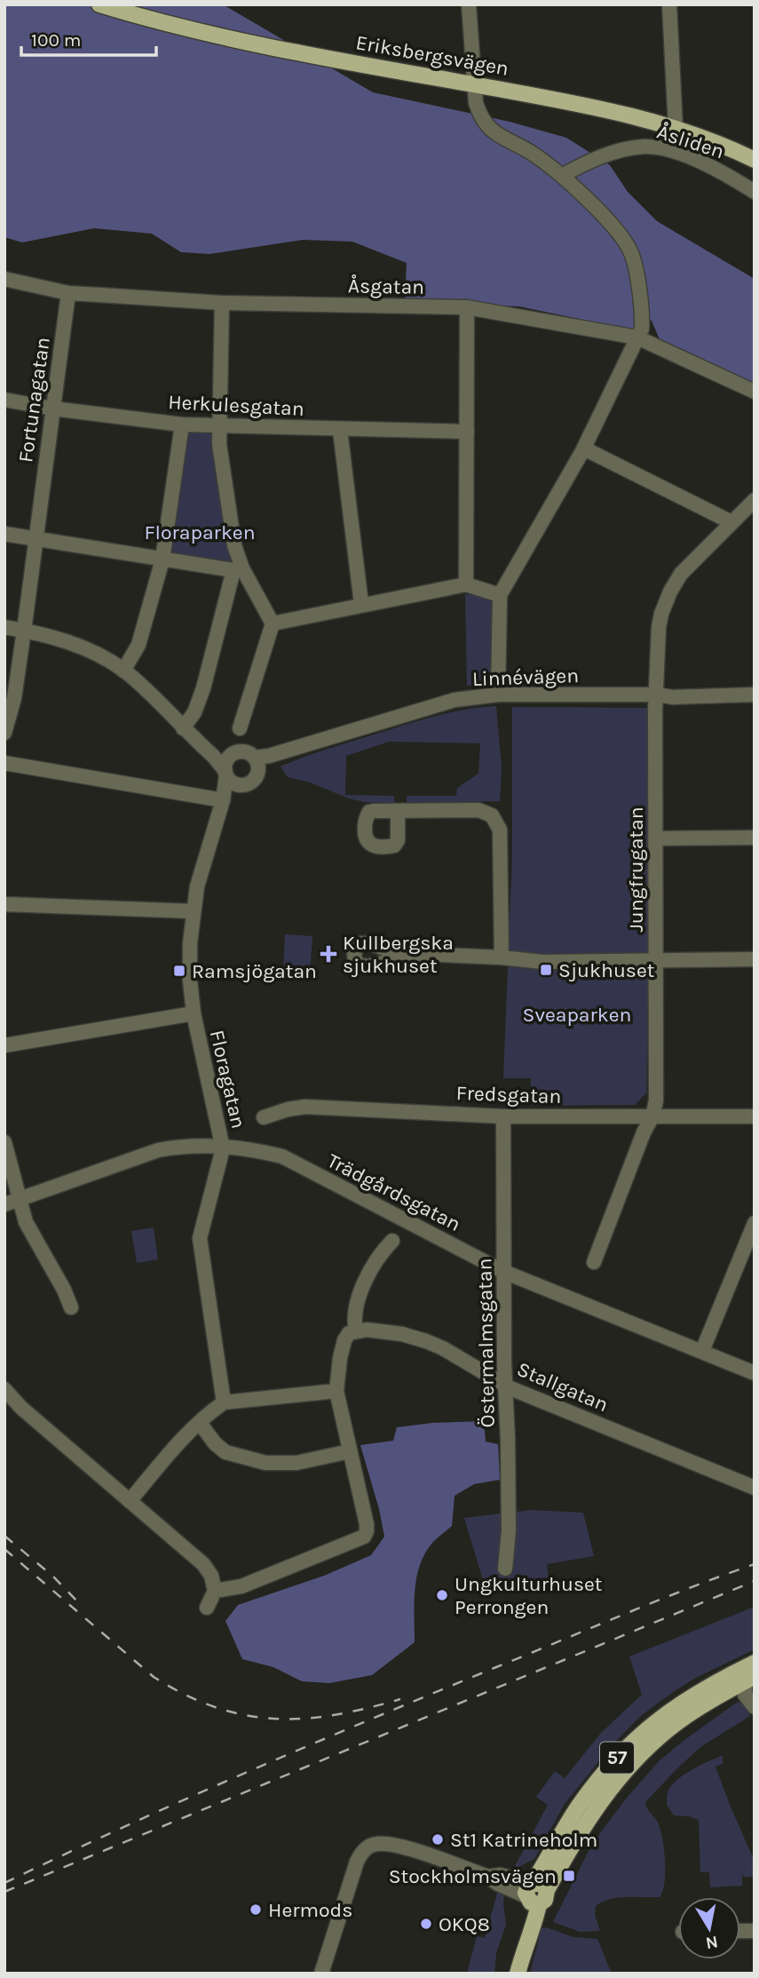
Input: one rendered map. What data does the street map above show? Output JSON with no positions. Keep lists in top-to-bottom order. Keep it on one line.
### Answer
{"streets":{"main road":["Eriksbergsvägen","57"],"street":["Åsliden","Åsgatan","Fortunagatan","Herkulesgatan","Linnévägen","Jungfrugatan","Floragatan","Fredsgatan","Trädgårdsgatan","Östermalmsgatan","Stallgatan"]},"crossings":[["Åsgatan","Fortunagatan"],["Fortunagatan","Herkulesgatan"],["Linnévägen","Jungfrugatan"],["Linnévägen","Floragatan"],["Jungfrugatan","Fredsgatan"],["Floragatan","Trädgårdsgatan"],["Fredsgatan","Östermalmsgatan"],["Trädgårdsgatan","Östermalmsgatan"],["Östermalmsgatan","Stallgatan"]],"parks":["Floraparken","Sveaparken"],"places":{"health":["Kullbergska sjukhuset"],"transit":["Sjukhuset","Ramsjögatan","Stockholmsvägen"],"other":["Ungkulturhuset Perrongen","St1 Katrineholm","Hermods","OKQ8"]},"scale_bar":"100 m","north":"bottom"}
